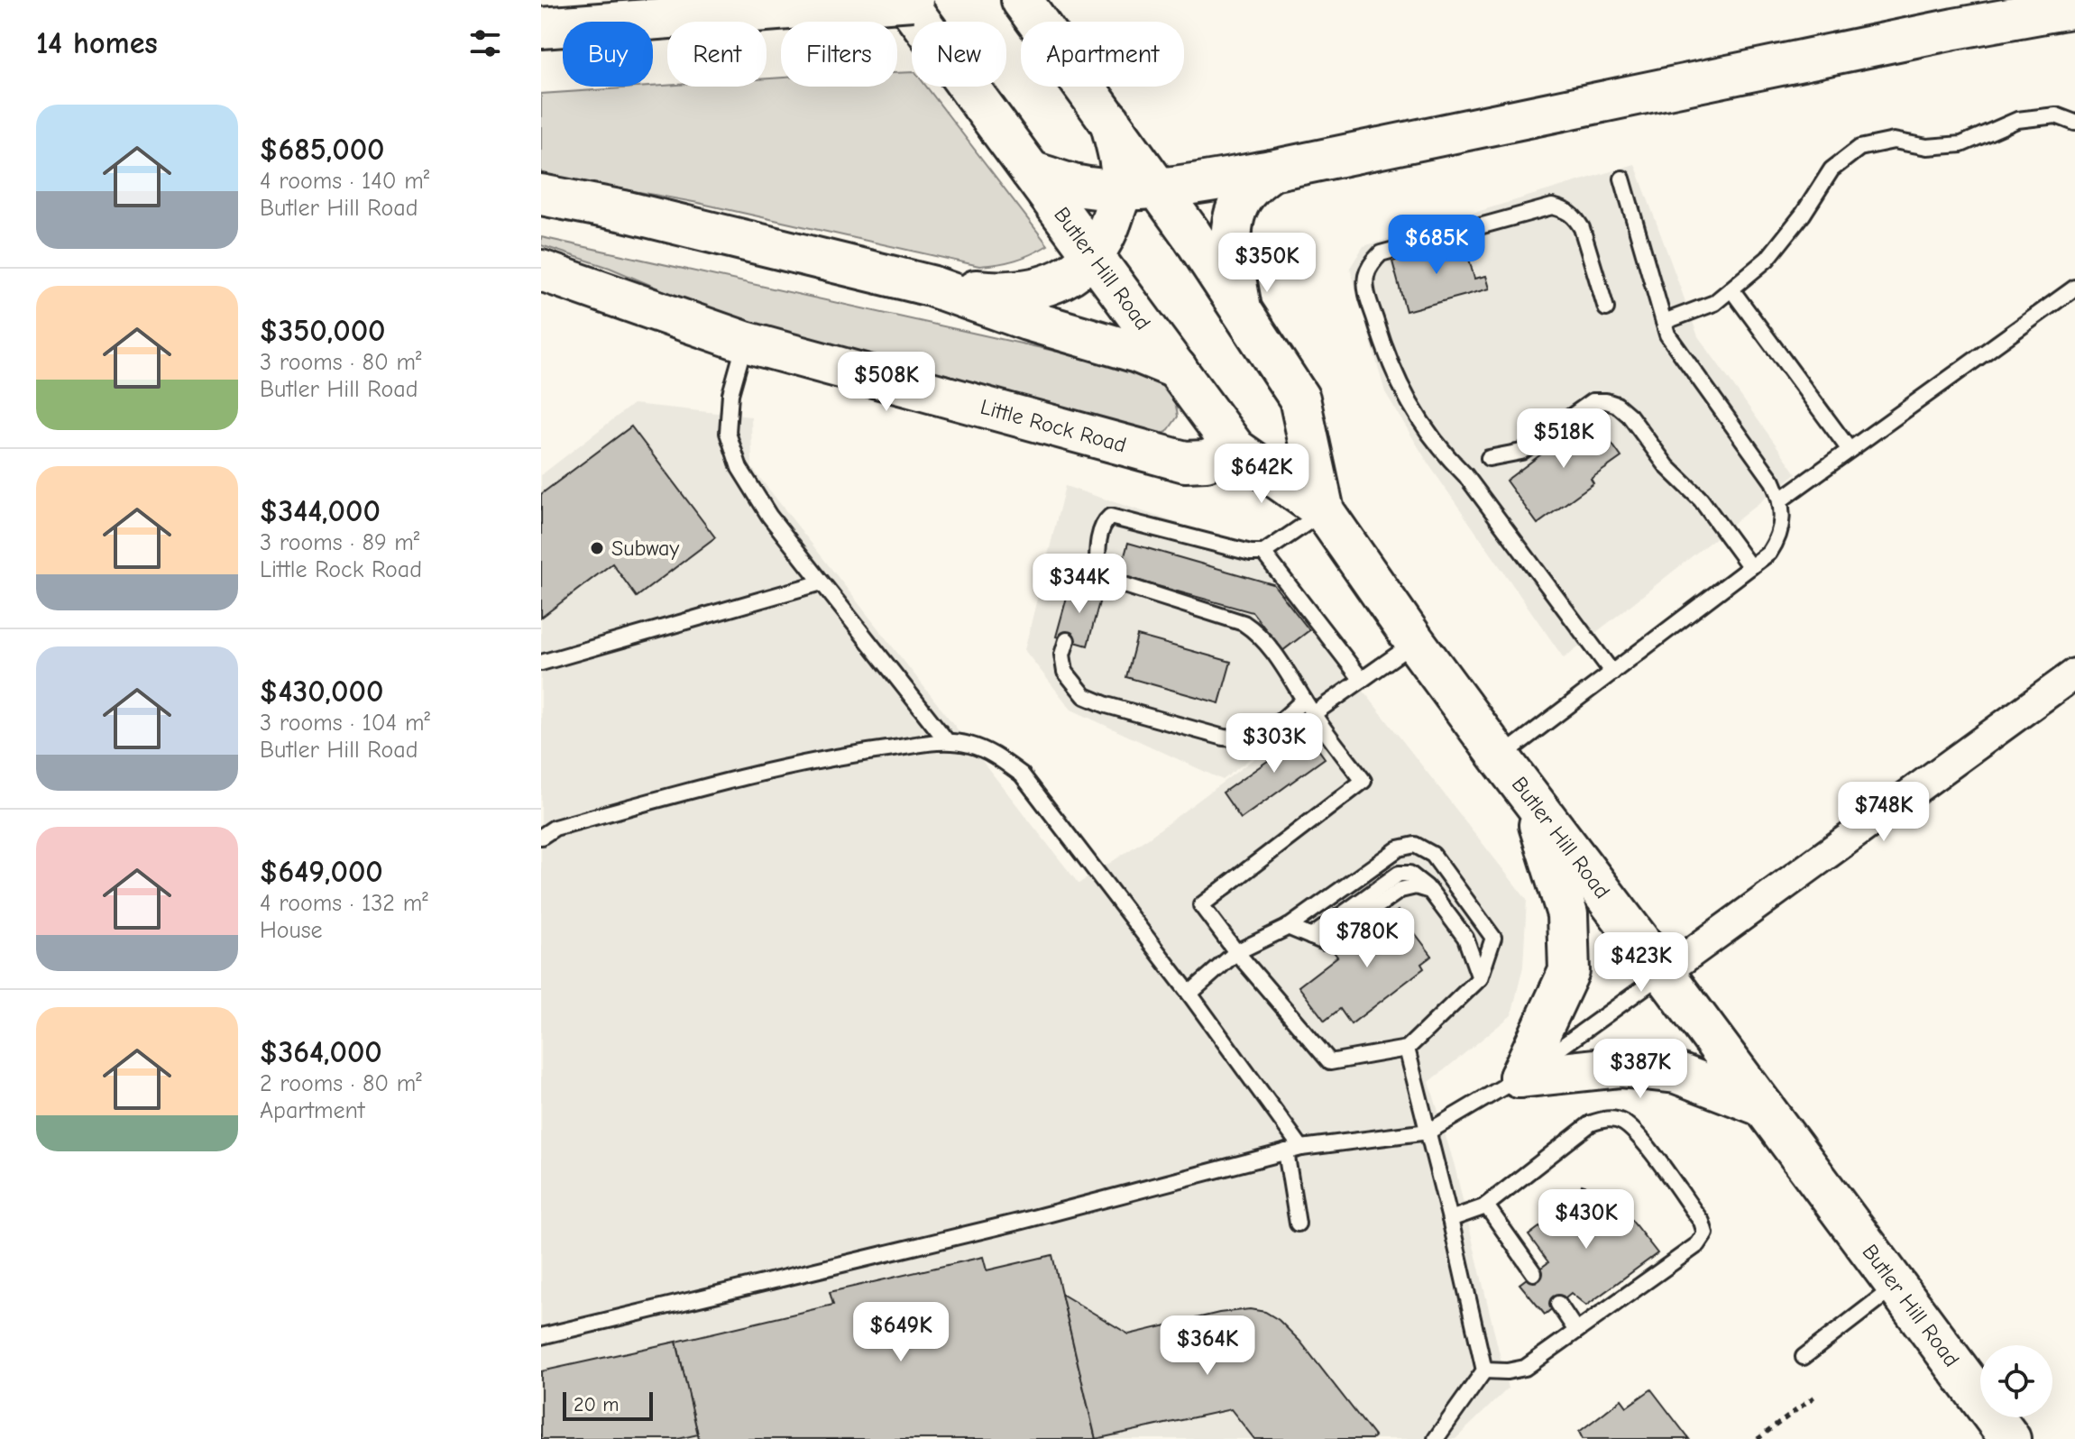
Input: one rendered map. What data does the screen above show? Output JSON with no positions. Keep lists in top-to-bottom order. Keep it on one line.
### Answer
{"streets":{"main road":["Butler Hill Road","Little Rock Road"]},"crossings":[["Butler Hill Road","Little Rock Road"]],"places":["Subway"],"scale_bar":"20 m","page":{"heading":"14 homes","chip":["Buy","Rent","Filters","New","Apartment"],"list":[{"name":"$685,000","note":"4 rooms · 140 m² · Butler Hill Road"},{"name":"$350,000","note":"3 rooms · 80 m² · Butler Hill Road"},{"name":"$344,000","note":"3 rooms · 89 m² · Little Rock Road"},{"name":"$430,000","note":"3 rooms · 104 m² · Butler Hill Road"},{"name":"$649,000","note":"4 rooms · 132 m² · House"},{"name":"$364,000","note":"2 rooms · 80 m² · Apartment"}],"price":["$685K","$350K","$508K","$518K","$642K","$344K","$303K","$748K","$780K","$423K","$387K","$430K","$649K","$364K"],"scale":"20 m"}}
